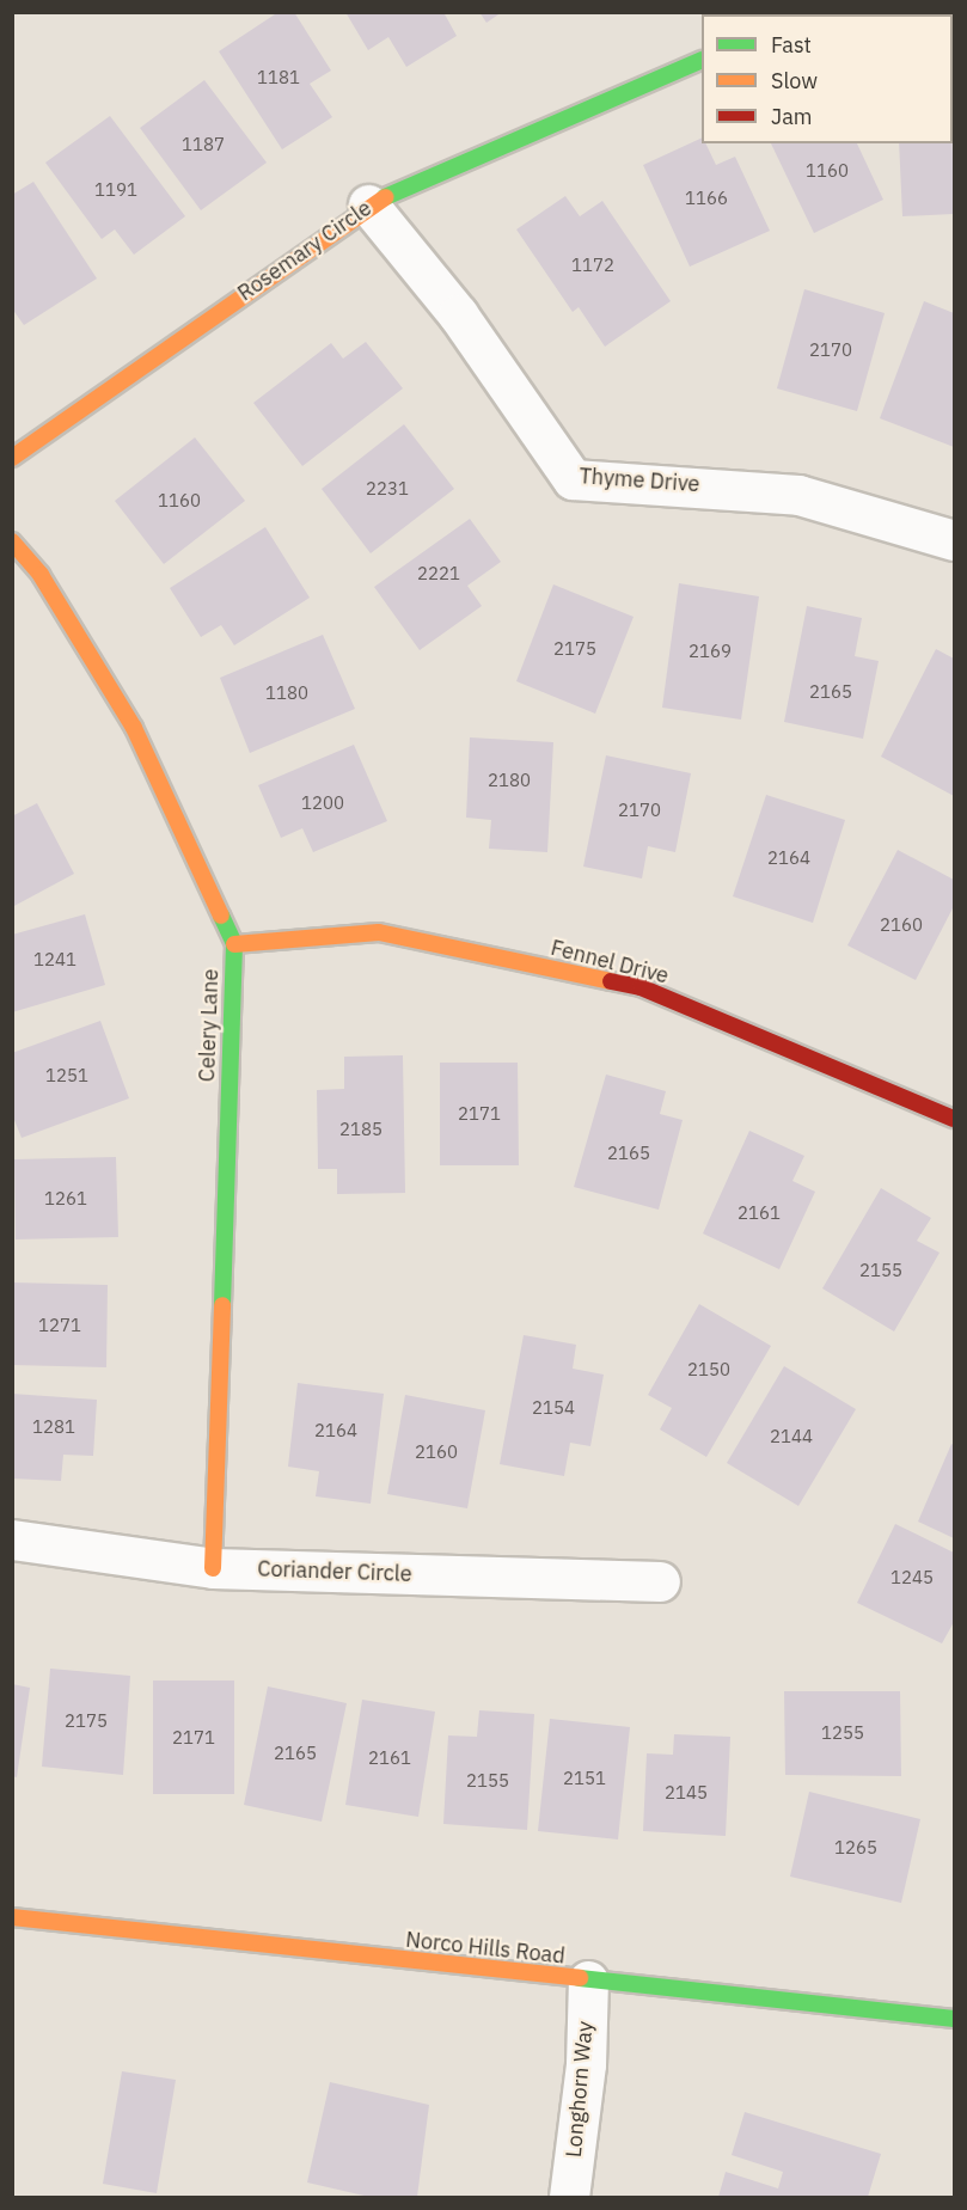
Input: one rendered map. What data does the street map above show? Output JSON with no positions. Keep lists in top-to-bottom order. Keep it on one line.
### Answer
{"streets":{"street":["Rosemary Circle","Thyme Drive","Fennel Drive","Celery Lane","Coriander Circle","Norco Hills Road","Longhorn Way"]},"crossings":[["Rosemary Circle","Thyme Drive"],["Fennel Drive","Celery Lane"],["Celery Lane","Coriander Circle"],["Norco Hills Road","Longhorn Way"]],"house_numbers":["1181","1187","1160","1191","1166","1172","2170","2231","1160","2221","2175","2169","2165","1180","2180","1200","2170","2164","2160","1241","1251","2171","2185","2165","1261","2161","2155","1271","2150","2154","1281","2164","2144","2160","1245","2175","1255","2171","2165","2161","2151","2155","2145","1265"],"legend":["Fast","Slow","Jam"]}
